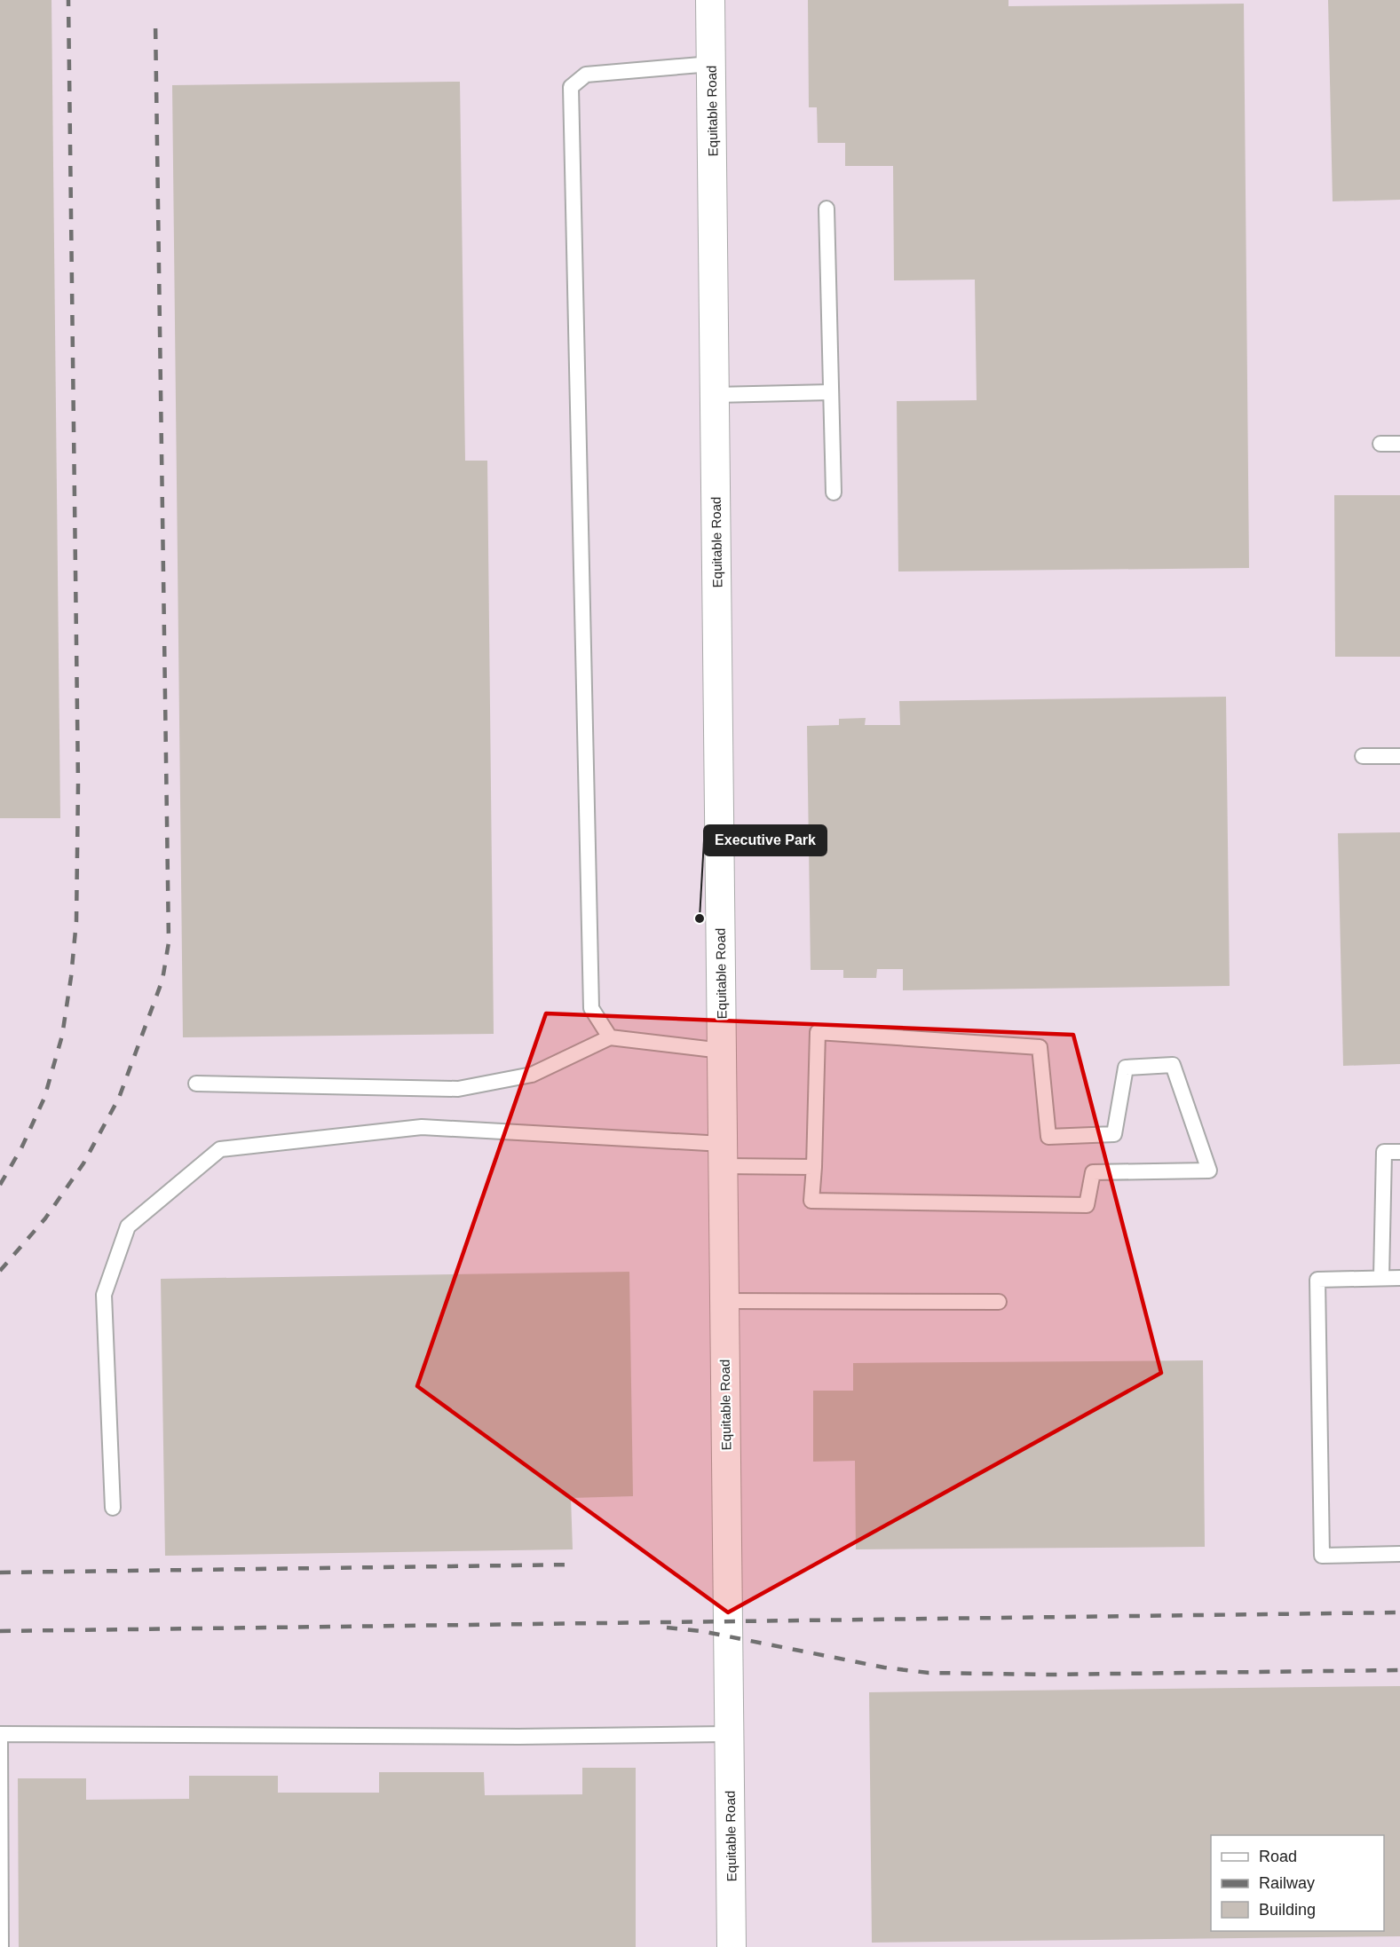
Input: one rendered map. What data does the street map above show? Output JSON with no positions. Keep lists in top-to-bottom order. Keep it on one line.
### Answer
{"streets":{"street":["Equitable Road"]},"places":["Executive Park"],"legend":["Road","Railway","Building"]}
